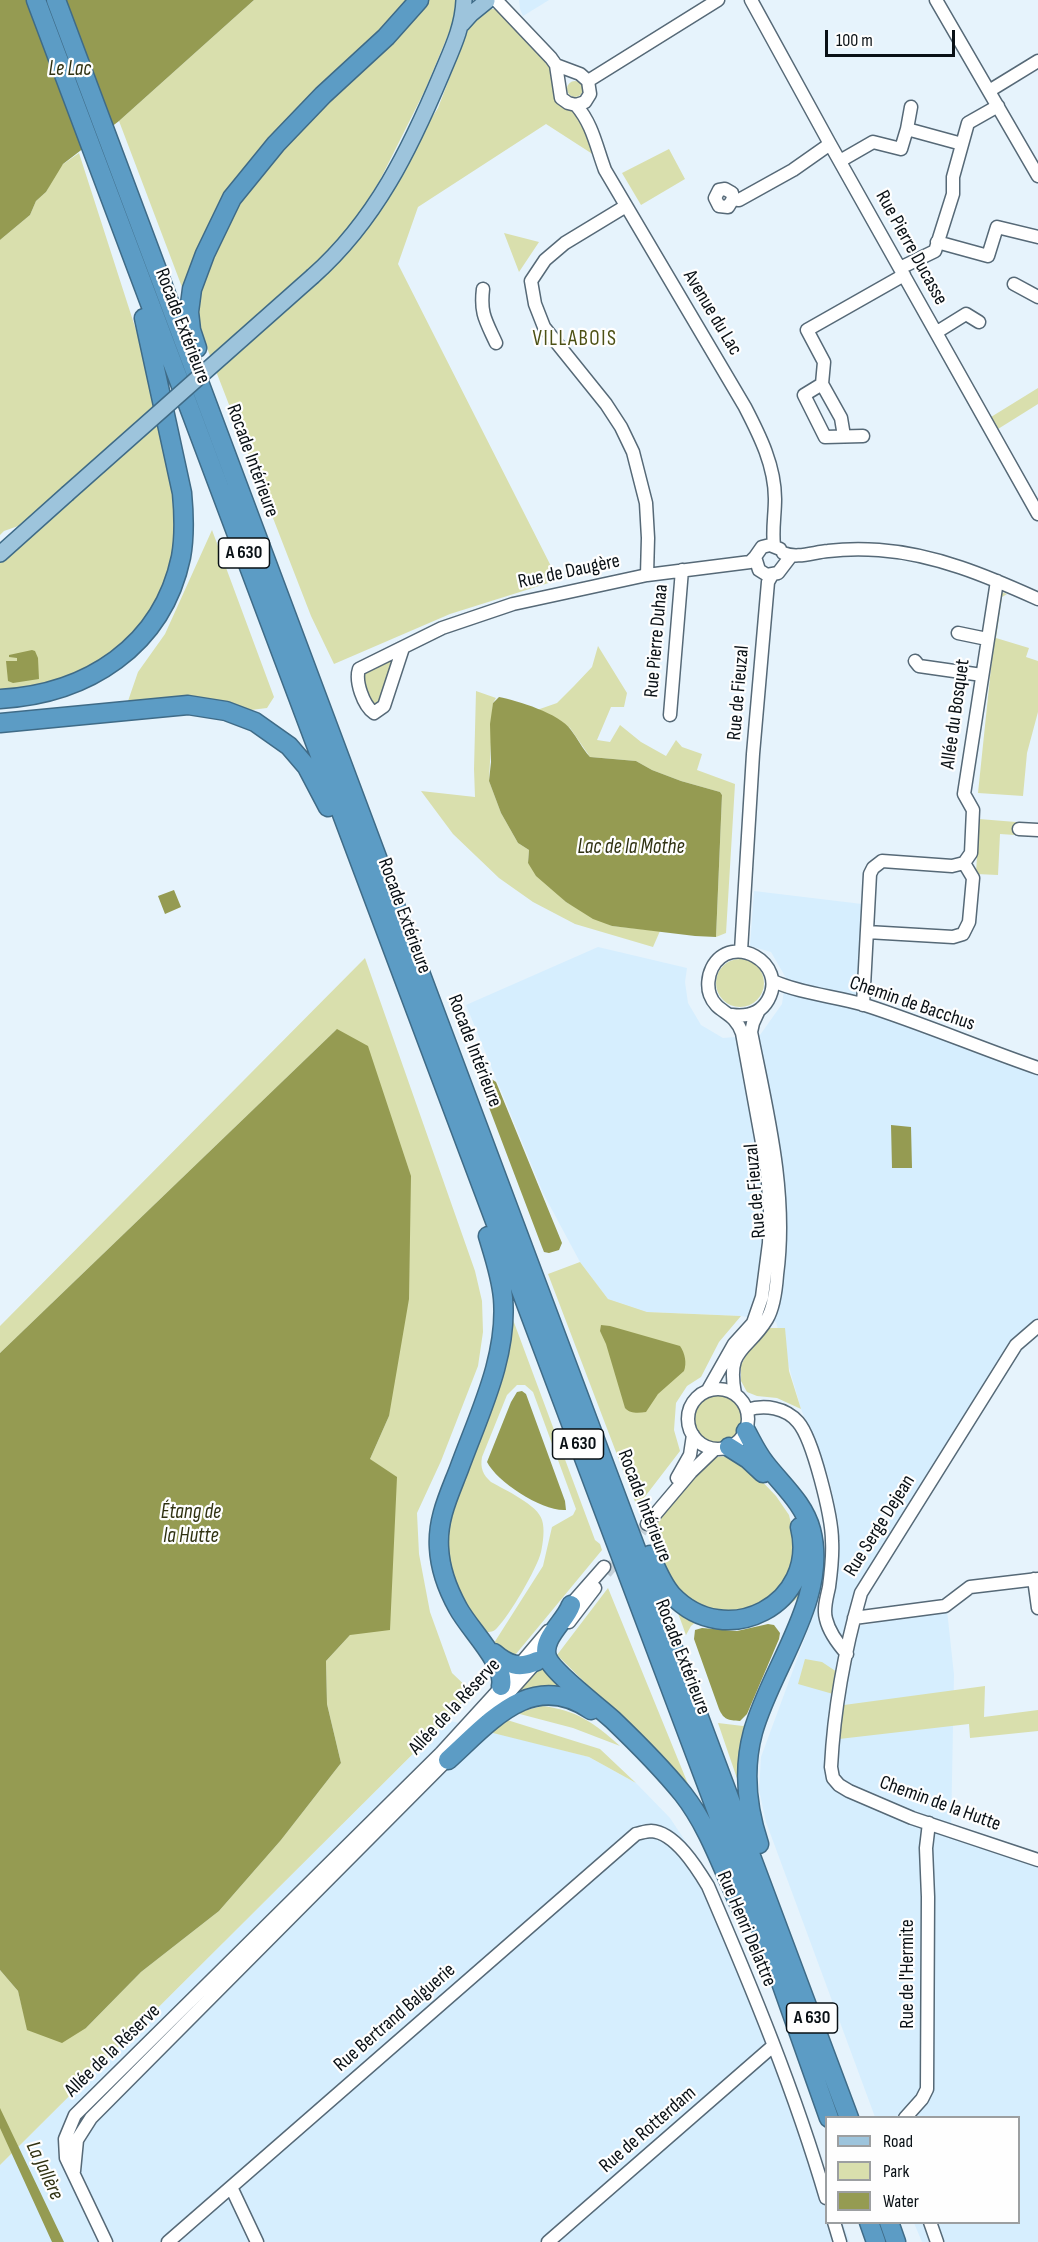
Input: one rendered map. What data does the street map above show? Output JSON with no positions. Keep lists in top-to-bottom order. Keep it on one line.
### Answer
{"streets":{"highway":["Rocade Extérieure","Rocade Intérieure","A 630"],"street":["Rue Pierre Ducasse","Avenue du Lac","Rue de Daugère","Rue Pierre Duhaa","Rue de Fieuzal","Allée du Bosquet","Chemin de Bacchus","Rue Serge Dejean","Allée de la Réserve","Chemin de la Hutte","Rue Henri Delattre","Rue de l'Hermite","Rue Bertrand Balguerie","Rue de Rotterdam"]},"crossings":[["Rue de Daugère","Rue Pierre Duhaa"],["Rue de Daugère","Rue de Fieuzal"],["Rue de Fieuzal","Chemin de Bacchus"],["Rue Serge Dejean","Chemin de la Hutte"],["Chemin de la Hutte","Rue de l'Hermite"],["Rue Henri Delattre","Rue Bertrand Balguerie"],["Rue Henri Delattre","Rue de Rotterdam"]],"districts":["VILLABOIS"],"water":["Le Lac","Lac de la Mothe","Étang de la Hutte","La Jallère"],"legend":["Road","Park","Water"],"scale_bar":"100 m"}
